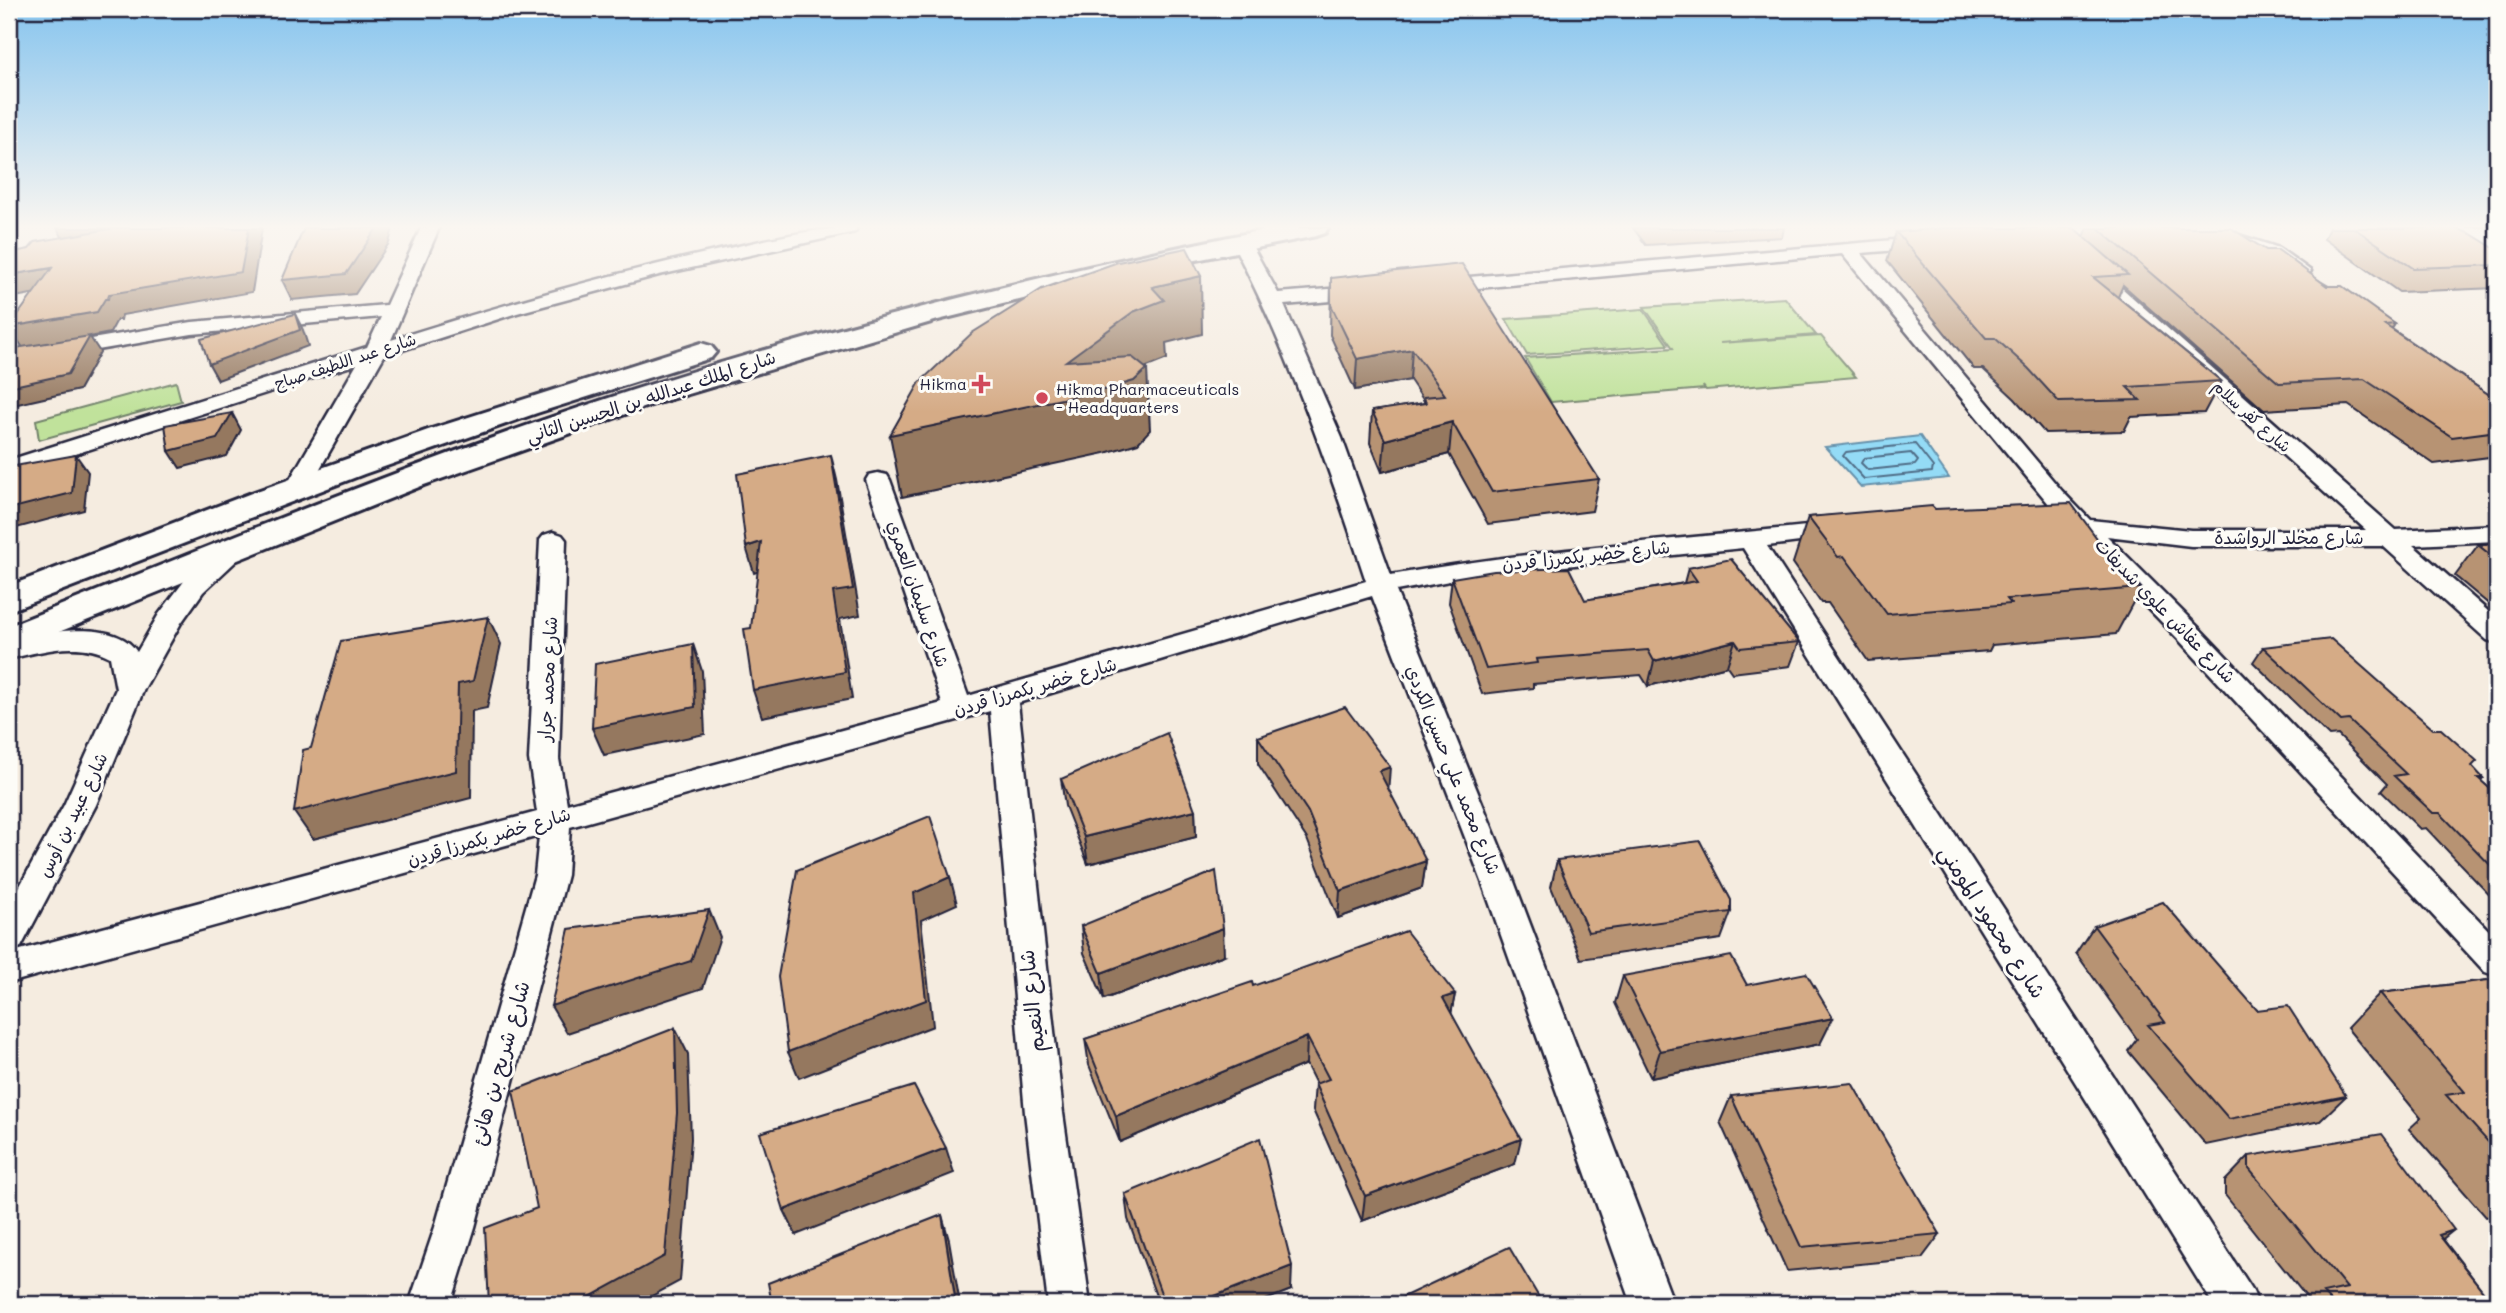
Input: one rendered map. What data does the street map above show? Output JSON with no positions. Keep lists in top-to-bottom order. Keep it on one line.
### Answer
{"streets":{"main road":["شارع الملك عبدالله بن الحسين الثاني"],"street":["شارع عبد اللطيف صباح","شارع كفر سلام","شارع مخلد الرواشدة","شارع خضر بكمرزا قردن","شارع سليمان العمري","شارع عفاش علوي شديفات","شارع محمد جرار","شارع محمد علي حسين الكردي","شارع عبيد بن أوس","شارع محمود المومني","شارع النعيم","شارع شريح بن هانئ"]},"crossings":[["شارع الملك عبدالله بن الحسين الثاني","شارع عبيد بن أوس"],["شارع كفر سلام","شارع مخلد الرواشدة"],["شارع مخلد الرواشدة","شارع عفاش علوي شديفات"],["شارع خضر بكمرزا قردن","شارع سليمان العمري"],["شارع خضر بكمرزا قردن","شارع محمد جرار"],["شارع خضر بكمرزا قردن","شارع محمد علي حسين الكردي"],["شارع خضر بكمرزا قردن","شارع محمود المومني"],["شارع خضر بكمرزا قردن","شارع النعيم"],["شارع خضر بكمرزا قردن","شارع شريح بن هانئ"],["شارع محمد جرار","شارع شريح بن هانئ"]],"places":{"health":["Hikma"],"other":["Hikma Pharmaceuticals - Headquarters"]}}
